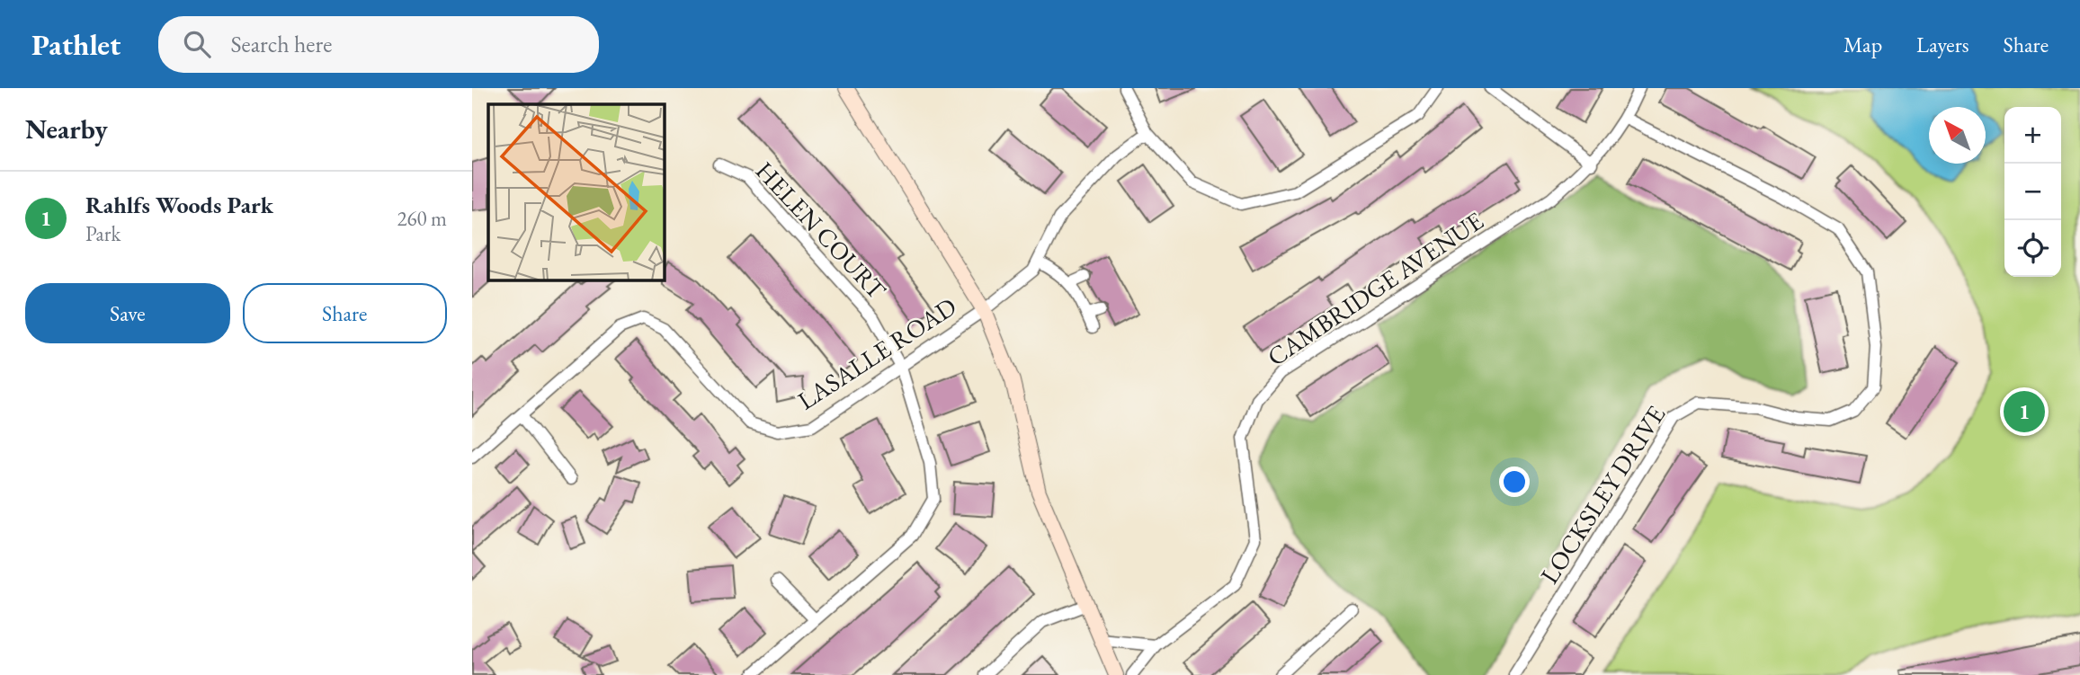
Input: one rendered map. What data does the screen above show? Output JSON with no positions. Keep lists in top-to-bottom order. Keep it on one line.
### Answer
{"streets":{"street":["HELEN COURT","CAMBRIDGE AVENUE","LASALLE ROAD","LOCKSLEY DRIVE"]},"crossings":[["HELEN COURT","LASALLE ROAD"],["CAMBRIDGE AVENUE","LOCKSLEY DRIVE"]],"north":"top left","page":{"header":"Pathlet","search":"Search here","nav":["Map","Layers","Share"],"heading":"Nearby","map_buttons":["+","−"],"list":[{"mark":"1","name":"Rahlfs Woods Park","note":"Park","value":"260 m"}],"buttons":["Save","Share"],"pins":"1"}}
